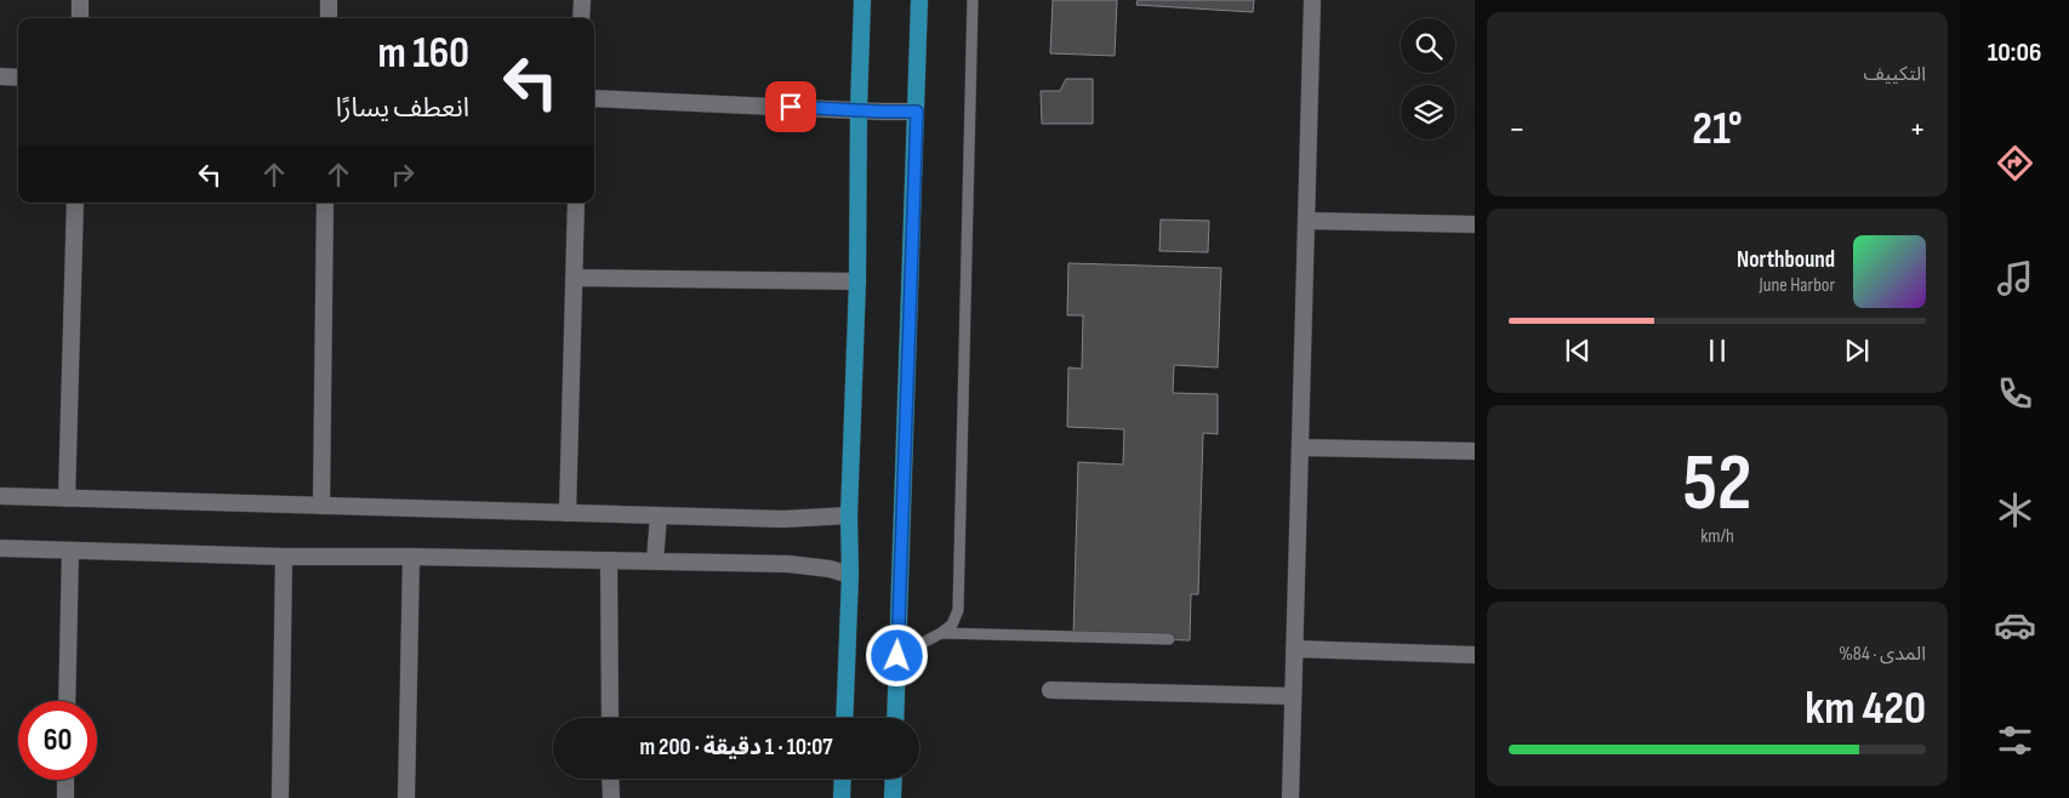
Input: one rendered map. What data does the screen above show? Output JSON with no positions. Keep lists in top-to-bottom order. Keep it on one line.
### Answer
{"page":{"tabs":"10:06","tile":["التكييف",["52","km/h"],["المدى · 84%","420 km"]],"turn":["160 m","انعطف يسارًا"],"heat":["−","21°","+"],"song":["Northbound","June Harbor"],"limit":"60","trip":"10:07 · 1 دقيقة · 200 m"}}
